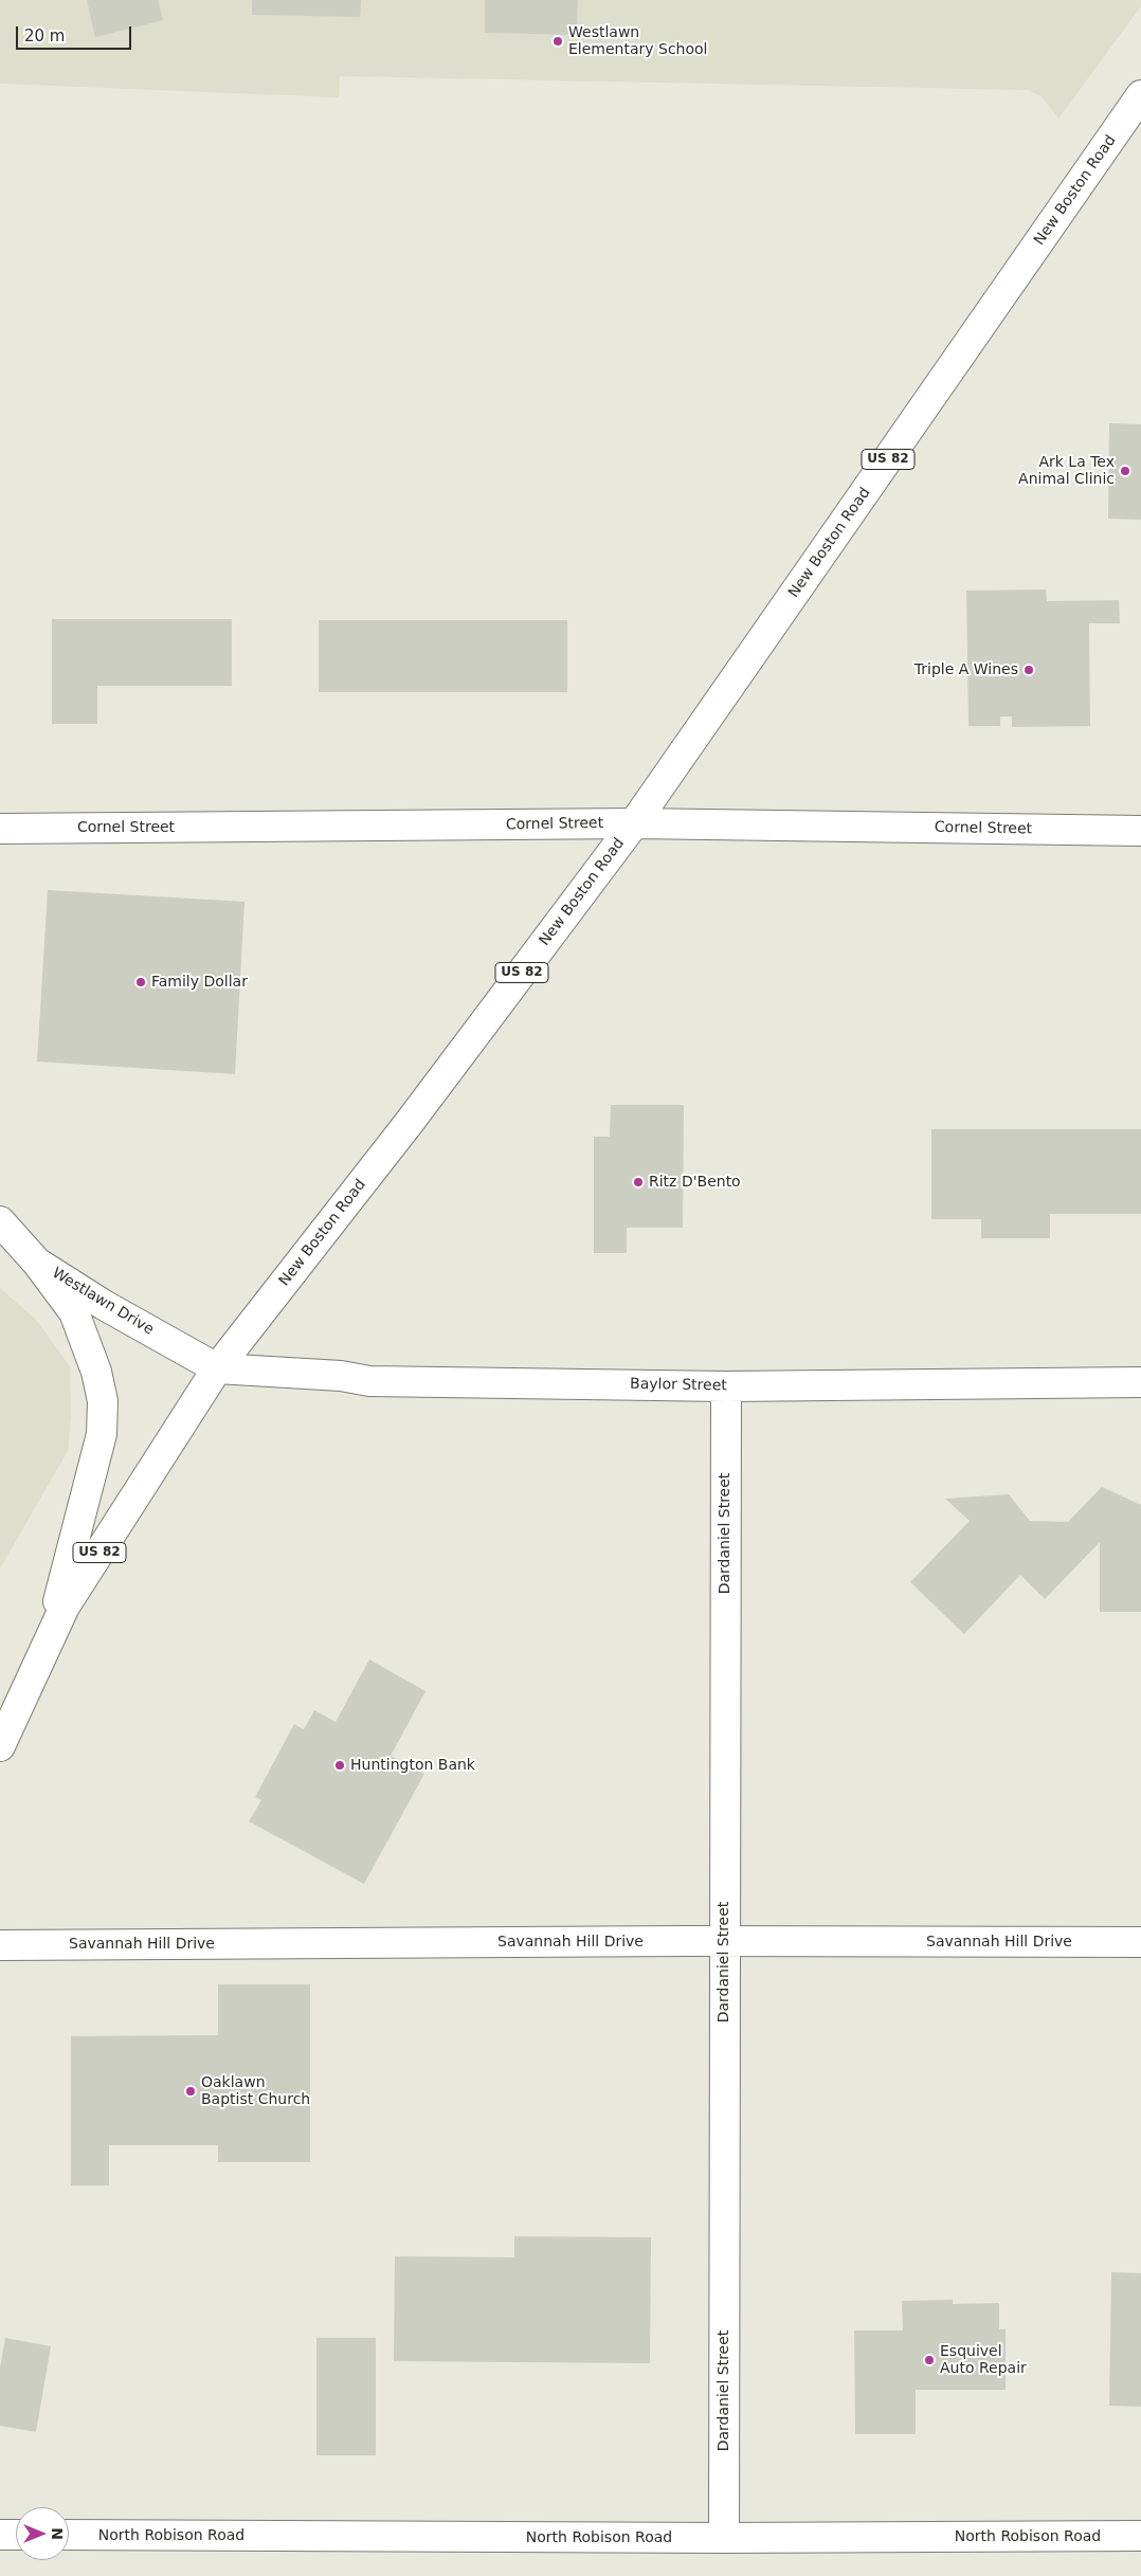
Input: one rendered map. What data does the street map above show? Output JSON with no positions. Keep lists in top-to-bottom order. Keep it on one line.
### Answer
{"streets":{"street":["New Boston Road","US 82","Cornel Street","Westlawn Drive","Baylor Street","Dardaniel Street","Savannah Hill Drive","North Robison Road"]},"crossings":[["New Boston Road","Cornel Street"],["New Boston Road","Westlawn Drive"],["New Boston Road","Baylor Street"],["Westlawn Drive","Baylor Street"],["Baylor Street","Dardaniel Street"],["Dardaniel Street","Savannah Hill Drive"],["Dardaniel Street","North Robison Road"]],"places":["Westlawn Elementary School","Ark La Tex Animal Clinic","Triple A Wines","Family Dollar","Ritz D'Bento","Huntington Bank","Oaklawn Baptist Church","Esquivel Auto Repair"],"scale_bar":"20 m","north":"right"}
